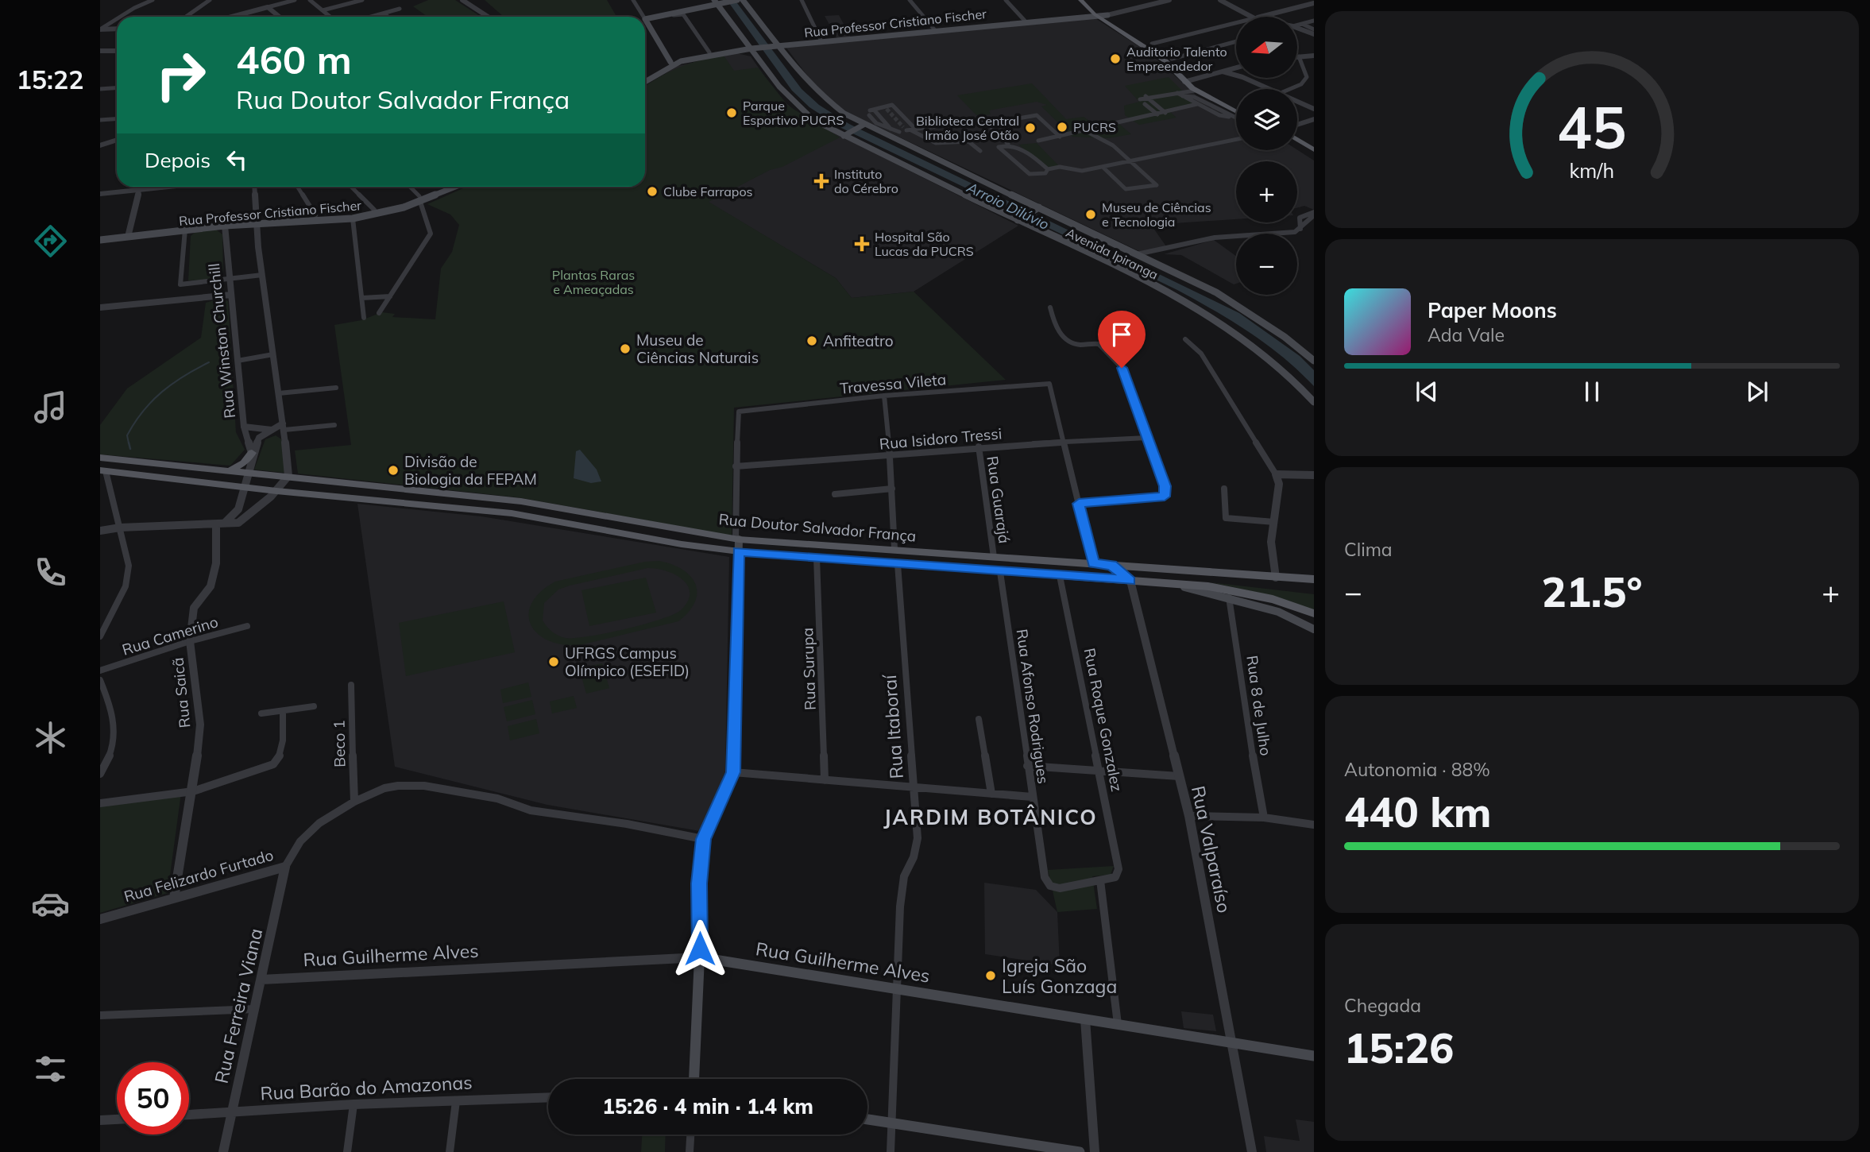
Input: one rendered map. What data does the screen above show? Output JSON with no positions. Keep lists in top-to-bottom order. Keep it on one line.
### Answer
{"streets":{"main road":["Rua Professor Cristiano Fischer","Avenida Ipiranga","Rua Doutor Salvador França","Rua Guilherme Alves"],"street":["Rua Winston Churchill","Travessa Vileta","Rua Isidoro Tressi","Rua Guarajá","Rua Camerino","Rua Surupa","Rua Saicã","Rua 8 de Julho","Rua Afonso Rodrigues","Rua Roque Gonzalez","Rua Itaboraí","Beco 1","Rua Valparaíso","Rua Felizardo Furtado","Rua Ferreira Viana","Rua Barão do Amazonas"]},"crossings":[["Rua Professor Cristiano Fischer","Avenida Ipiranga"],["Rua Professor Cristiano Fischer","Rua Winston Churchill"],["Travessa Vileta","Rua Isidoro Tressi"],["Rua Isidoro Tressi","Rua Guarajá"],["Rua Guarajá","Rua Doutor Salvador França"],["Rua Doutor Salvador França","Rua Surupa"],["Rua Doutor Salvador França","Rua 8 de Julho"],["Rua Doutor Salvador França","Rua Afonso Rodrigues"],["Rua Doutor Salvador França","Rua Roque Gonzalez"],["Rua Doutor Salvador França","Rua Itaboraí"],["Rua Doutor Salvador França","Rua Valparaíso"],["Rua Camerino","Rua Saicã"],["Rua Saicã","Rua Felizardo Furtado"],["Rua Afonso Rodrigues","Rua Roque Gonzalez"],["Rua Itaboraí","Rua Guilherme Alves"],["Beco 1","Rua Felizardo Furtado"],["Rua Valparaíso","Rua Guilherme Alves"],["Rua Felizardo Furtado","Rua Ferreira Viana"],["Rua Guilherme Alves","Rua Ferreira Viana"],["Rua Ferreira Viana","Rua Barão do Amazonas"]],"districts":["JARDIM BOTÂNICO"],"water":["Arroio Dilúvio"],"parks":["Plantas Raras e Ameaçadas"],"places":{"other":["Auditorio Talento Empreendedor","Parque Esportivo PUCRS","PUCRS","Biblioteca Central Irmão José Otão","Clube Farrapos","Museu de Ciências e Tecnologia","Anfiteatro","Museu de Ciências Naturais","Divisão de Biologia da FEPAM","UFRGS Campus Olímpico (ESEFID)","Igreja São Luís Gonzaga"],"health":["Instituto do Cérebro","Hospital São Lucas da PUCRS"]},"north":"left","page":{"tabs":"15:22","map_buttons":["+","−"],"turn":["460 m","Rua Doutor Salvador França"],"then":"Depois","song":["Paper Moons","Ada Vale"],"tile":["Clima",["Autonomia · 88%","440 km"],["Chegada","15:26"]],"heat":["−","21.5°","+"],"limit":"50","trip":"15:26 · 4 min · 1.4 km","gauge":["45","km/h"]}}
